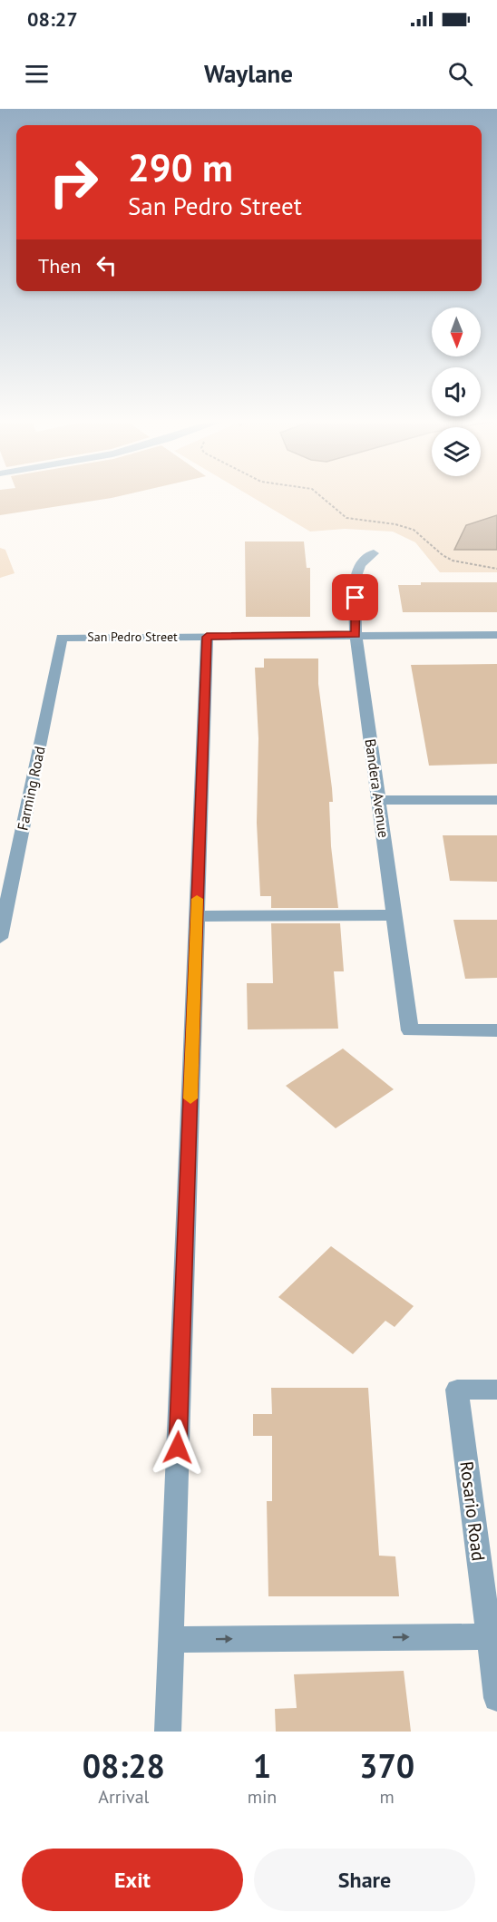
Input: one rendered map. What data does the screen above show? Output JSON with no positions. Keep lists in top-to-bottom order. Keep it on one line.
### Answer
{"streets":{"street":["San Pedro Street","Farming Road","Bandera Avenue","Rosario Road"]},"crossings":[["San Pedro Street","Farming Road"],["San Pedro Street","Bandera Avenue"]],"north":"bottom","page":{"status":"08:27","header":"Waylane","turn":["290 m","San Pedro Street"],"then":"Then","eta":["08:28","Arrival","1","min","370","m"],"buttons":["Exit","Share"]}}
